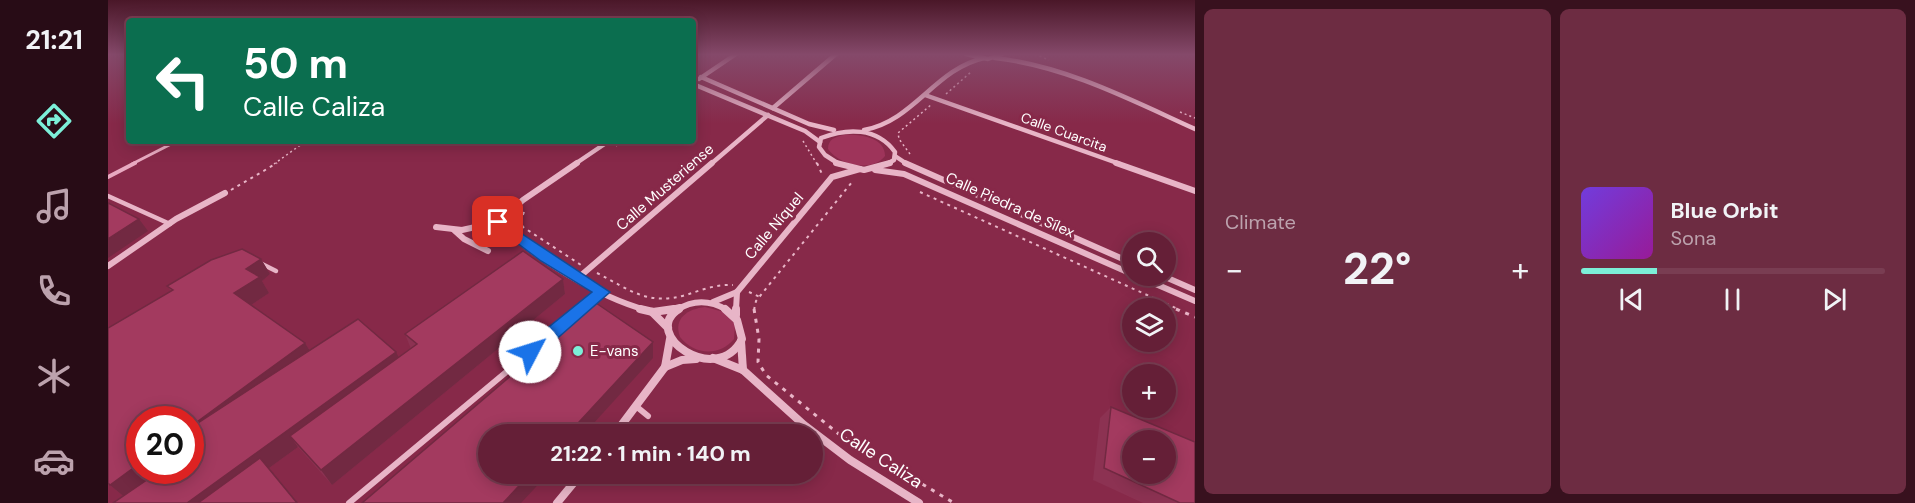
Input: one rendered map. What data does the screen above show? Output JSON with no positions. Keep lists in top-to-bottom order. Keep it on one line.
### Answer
{"streets":{"street":["Calle Cuarcita","Calle Musteriense","Calle Piedra de Sílex","Calle Níquel","Calle Caliza"]},"crossings":[["Calle Níquel","Calle Caliza"]],"places":["E-vans"],"page":{"tabs":"21:21","tile":"Climate","turn":["50 m","Calle Caliza"],"song":["Blue Orbit","Sona"],"map_buttons":["+","−"],"heat":["−","22°","+"],"limit":"20","trip":"21:22 · 1 min · 140 m"}}
